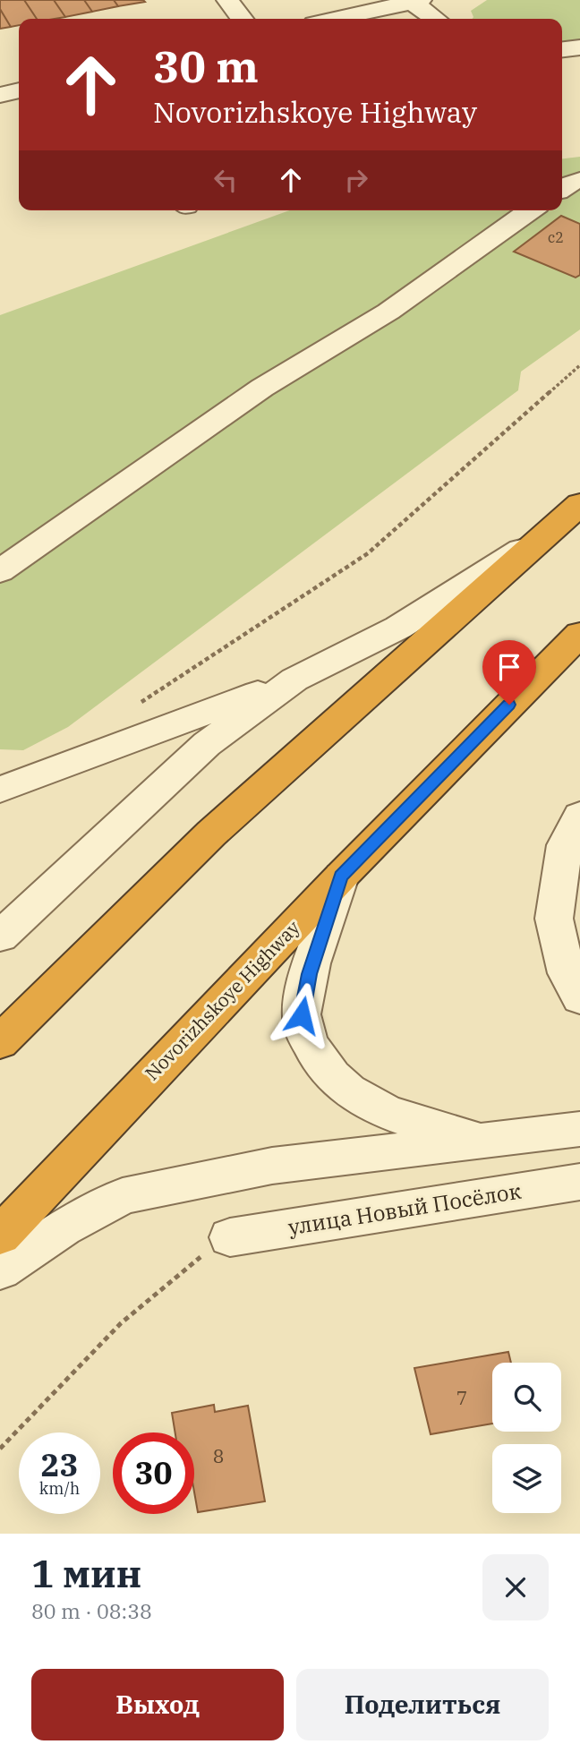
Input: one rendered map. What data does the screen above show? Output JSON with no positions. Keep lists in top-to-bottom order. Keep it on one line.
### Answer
{"streets":{"highway":["Novorizhskoye Highway"],"street":["улица Новый Посёлок"]},"house_numbers":["с2","7","8"],"page":{"turn":["30 m","Novorizhskoye Highway"],"speed":"23 km/h","limit":"30","heading":["1 мин","80 m · 08:38"],"buttons":["Выход","Поделиться"]}}
